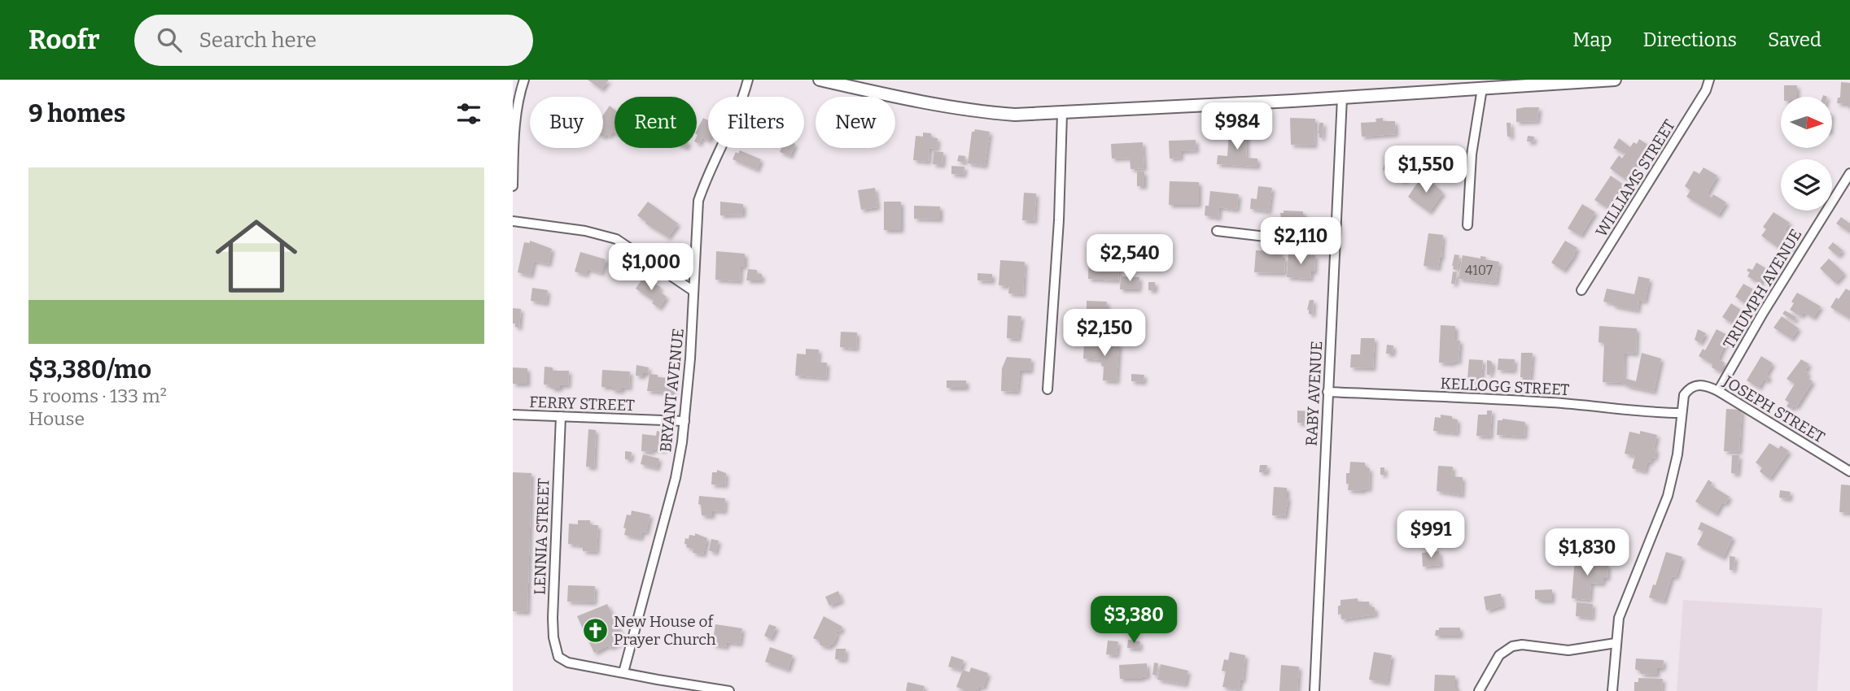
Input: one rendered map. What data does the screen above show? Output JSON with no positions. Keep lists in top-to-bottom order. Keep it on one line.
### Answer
{"streets":{"street":["WILLIAMS STREET","TRIUMPH AVENUE","KELLOGG STREET","BRYANT AVENUE","RABY AVENUE","FERRY STREET","JOSEPH STREET","LENNIA STREET"]},"crossings":[["TRIUMPH AVENUE","JOSEPH STREET"],["KELLOGG STREET","RABY AVENUE"],["KELLOGG STREET","JOSEPH STREET"],["BRYANT AVENUE","FERRY STREET"],["BRYANT AVENUE","LENNIA STREET"],["FERRY STREET","LENNIA STREET"]],"places":{"church":["New House of Prayer Church"]},"house_numbers":["4107"],"north":"right","page":{"header":"Roofr","search":"Search here","nav":["Map","Directions","Saved"],"heading":"9 homes","chip":["Buy","Rent","Filters","New"],"price":["$984","$1,550","$2,110","$2,540","$1,000","$2,150","$991","$1,830","$3,380"],"list":[{"name":"$3,380/mo","note":"5 rooms · 133 m² · House"}]}}
